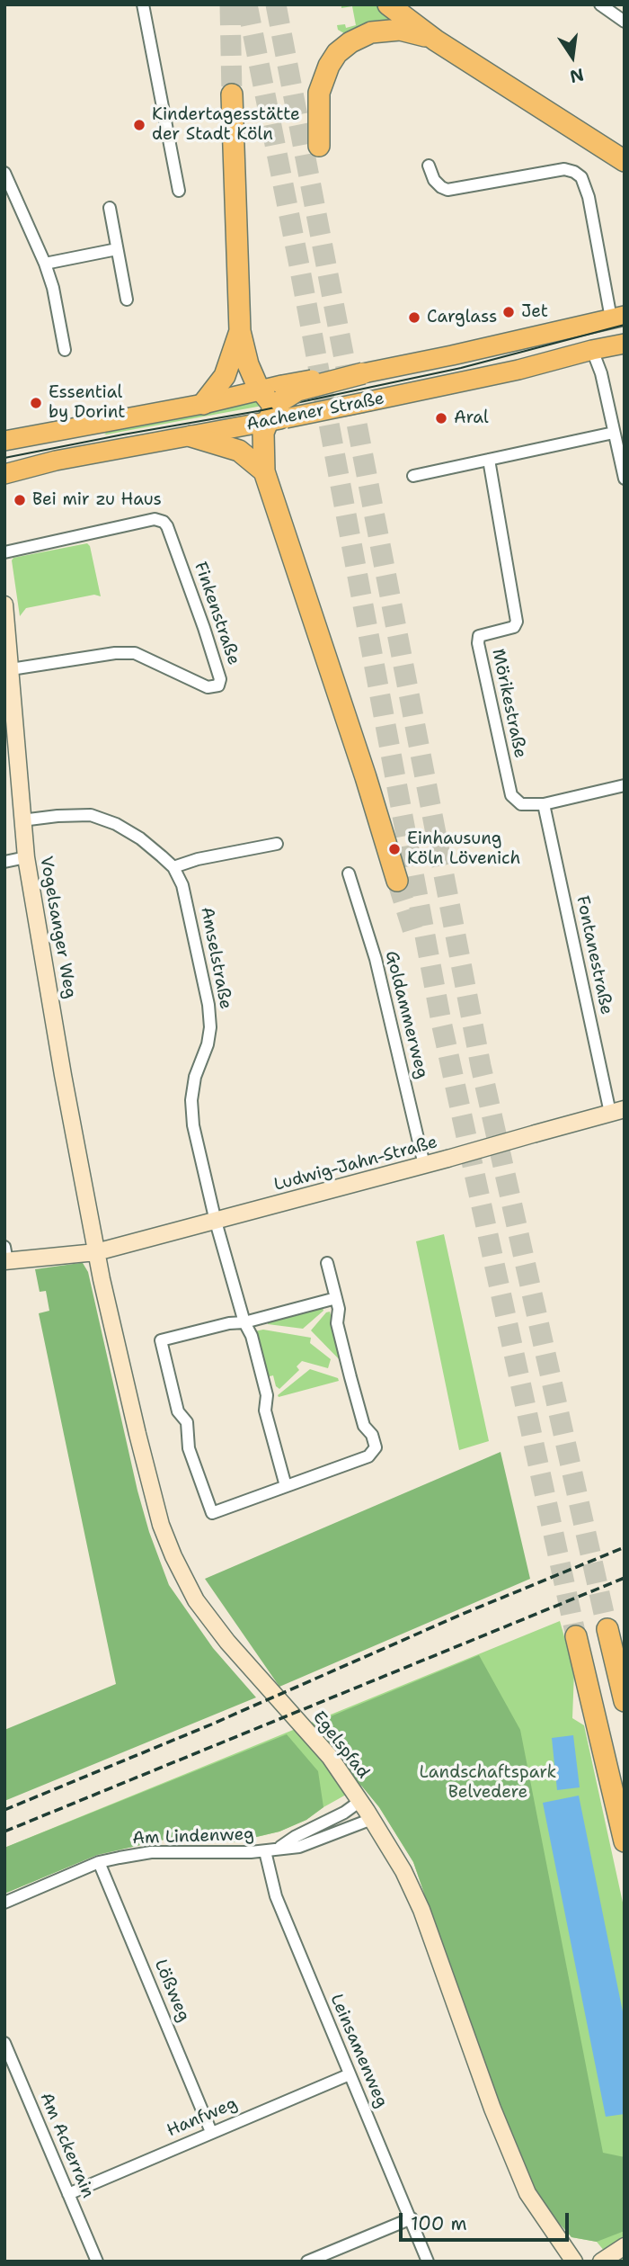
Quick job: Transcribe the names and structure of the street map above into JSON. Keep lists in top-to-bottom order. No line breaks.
{"streets":{"main road":["Aachener Straße"],"street":["Finkenstraße","Mörikestraße","Vogelsanger Weg","Fontanestraße","Amselstraße","Goldammerweg","Ludwig-Jahn-Straße","Egelspfad","Am Lindenweg","Lößweg","Leinsamenweg","Hanfweg","Am Ackerrain"]},"crossings":[["Finkenstraße","Vogelsanger Weg"],["Mörikestraße","Fontanestraße"],["Vogelsanger Weg","Amselstraße"],["Vogelsanger Weg","Ludwig-Jahn-Straße"],["Vogelsanger Weg","Egelspfad"],["Fontanestraße","Ludwig-Jahn-Straße"],["Amselstraße","Ludwig-Jahn-Straße"],["Goldammerweg","Ludwig-Jahn-Straße"],["Ludwig-Jahn-Straße","Egelspfad"],["Egelspfad","Am Lindenweg"],["Am Lindenweg","Lößweg"],["Am Lindenweg","Leinsamenweg"],["Lößweg","Hanfweg"],["Leinsamenweg","Hanfweg"],["Hanfweg","Am Ackerrain"]],"parks":["Landschaftspark Belvedere"],"places":["Kindertagesstätte der Stadt Köln","Jet","Carglass","Essential by Dorint","Aral","Bei mir zu Haus","Einhausung Köln Lövenich"],"scale_bar":"100 m","north":"bottom"}
